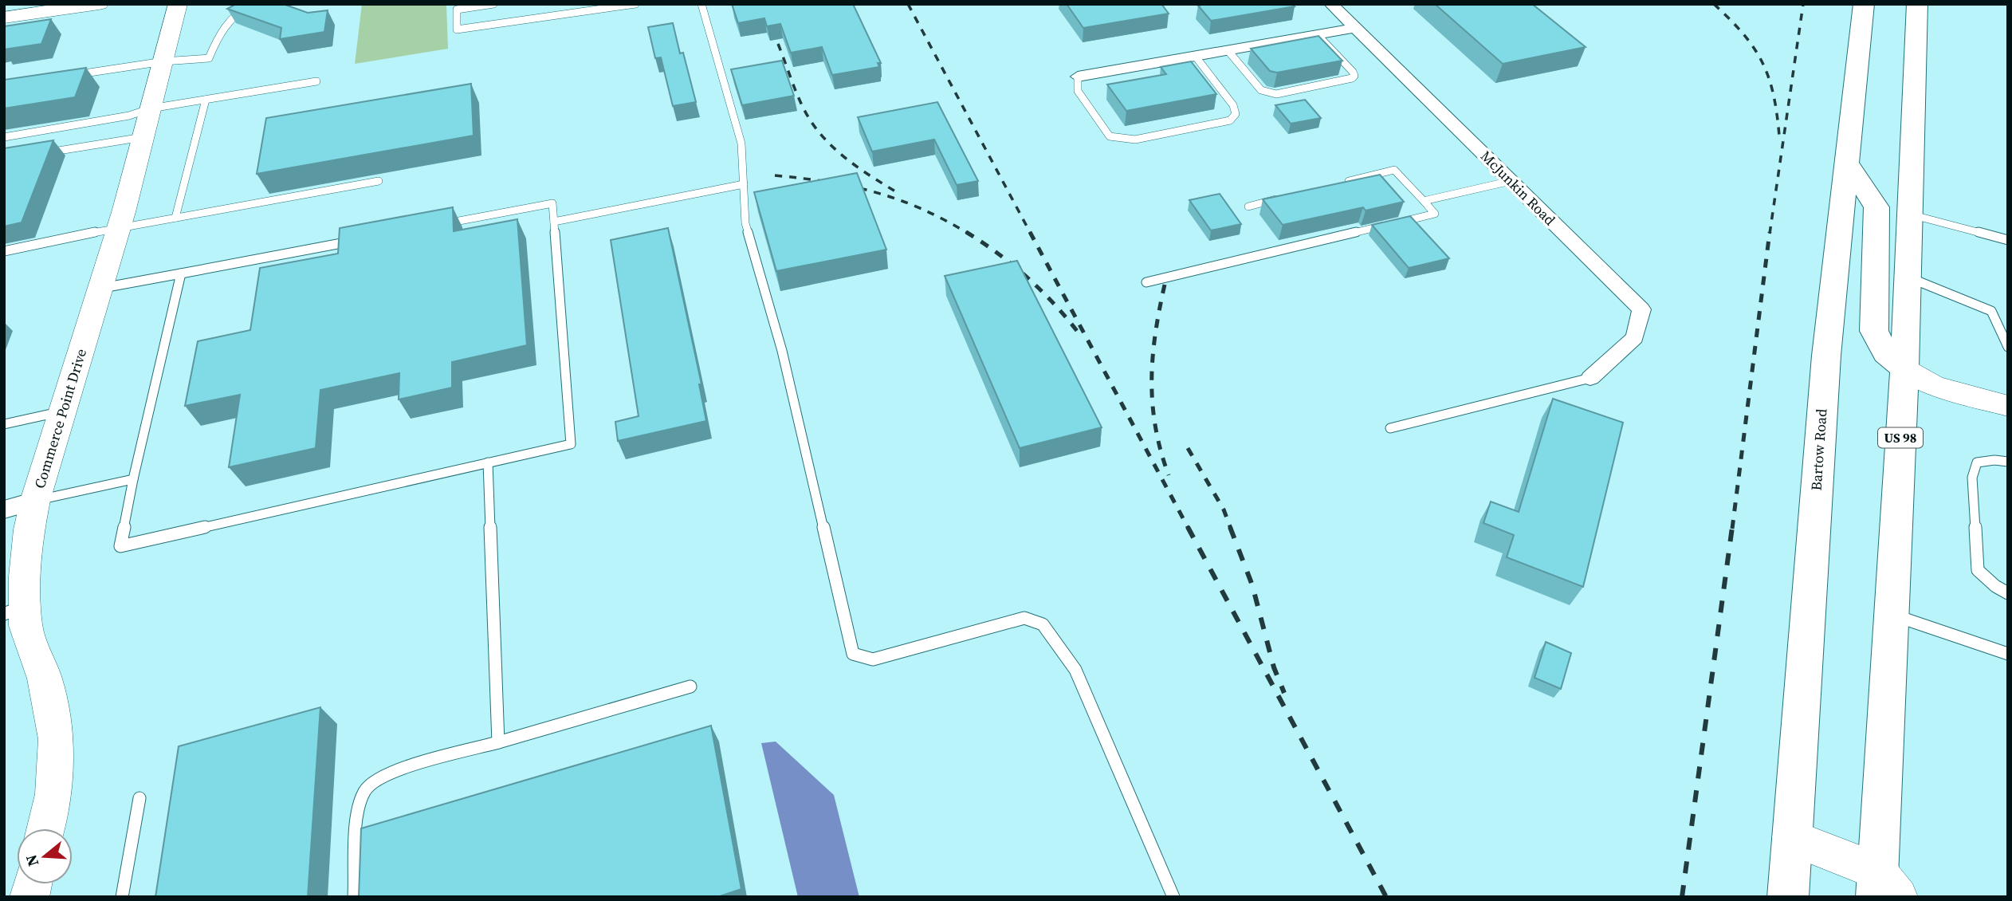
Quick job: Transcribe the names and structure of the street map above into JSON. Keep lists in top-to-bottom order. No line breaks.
{"streets":{"main road":["US 98","Bartow Road"],"street":["McJunkin Road","Commerce Point Drive"]},"north":"left"}
